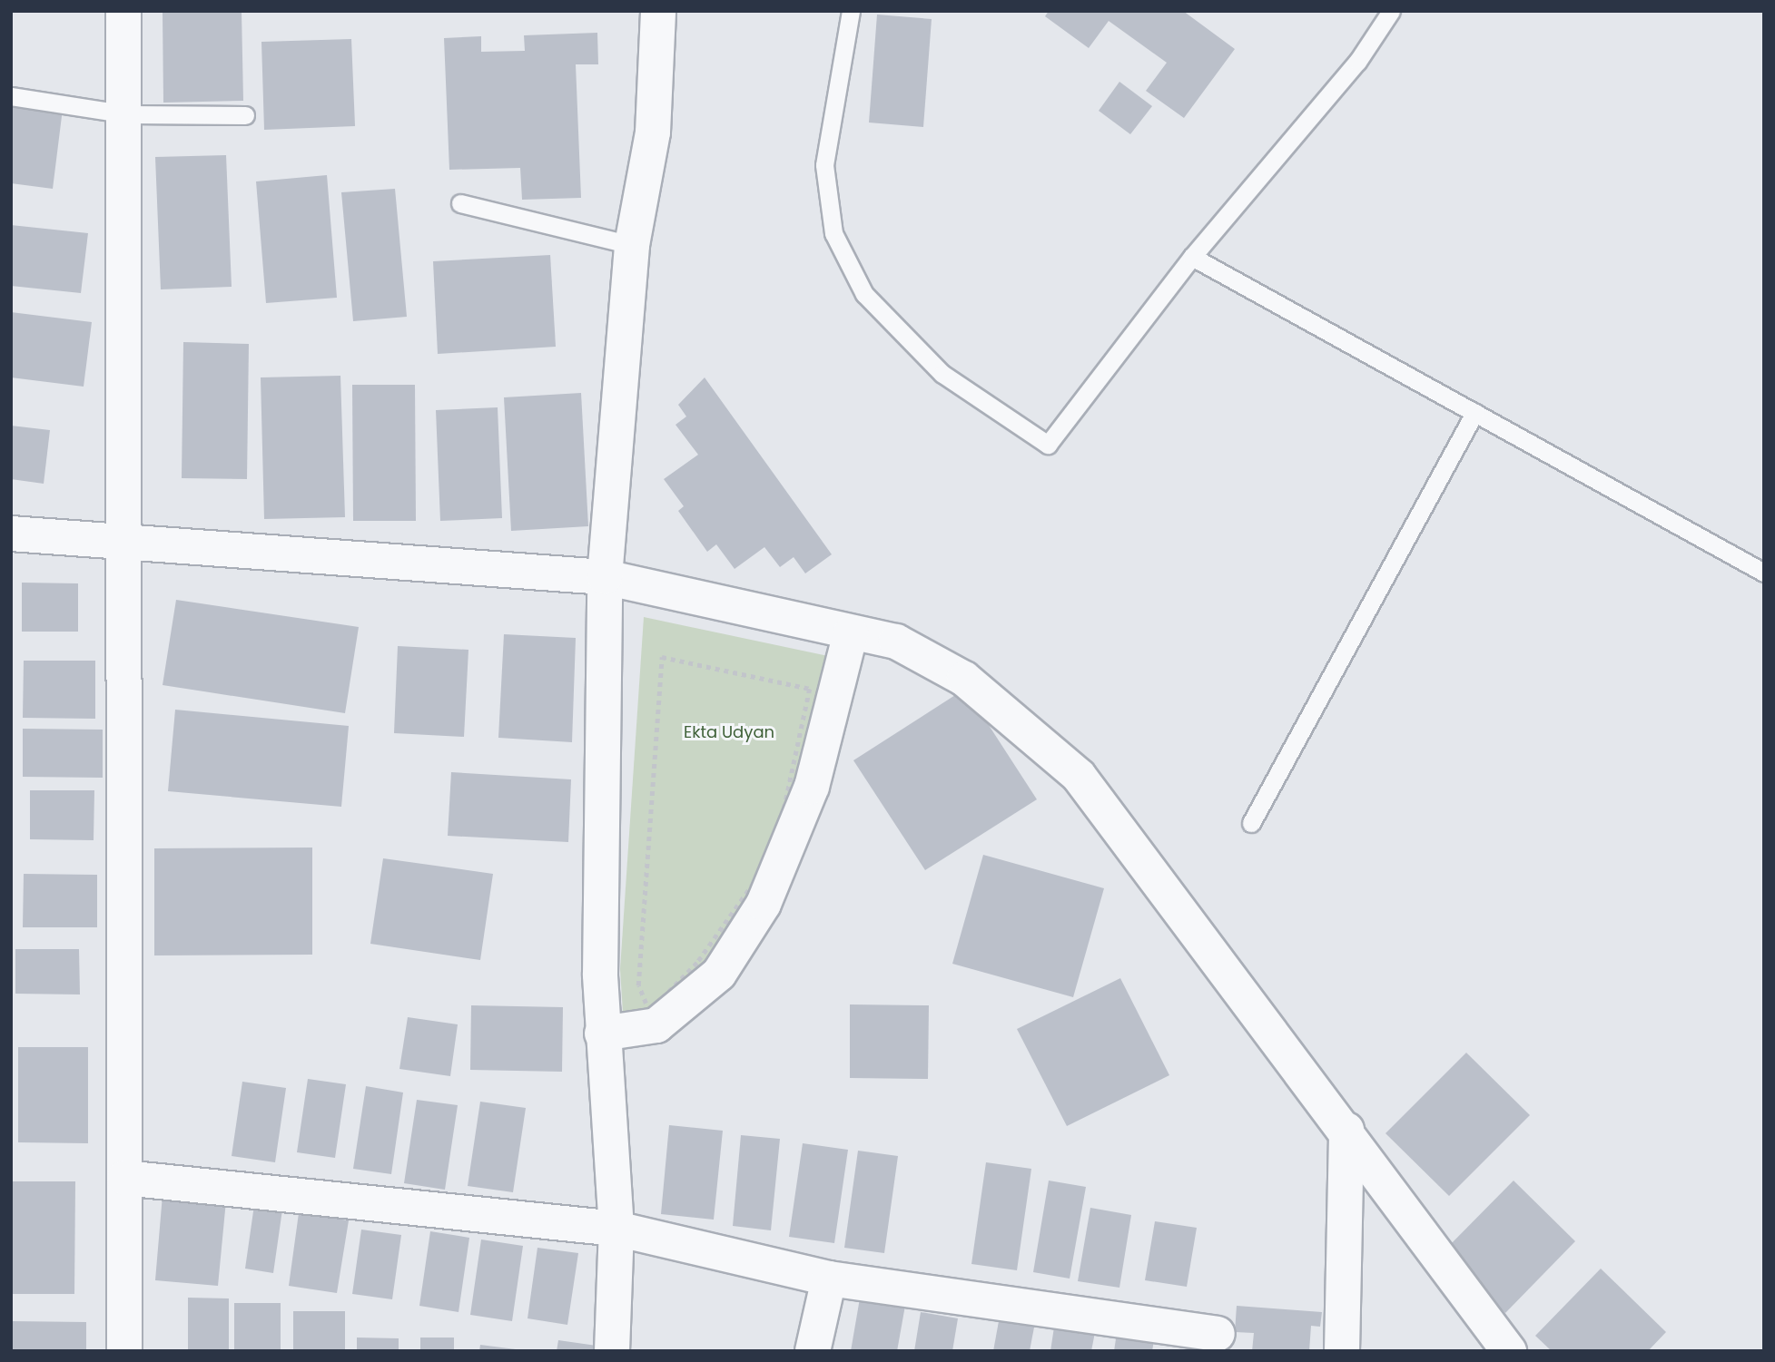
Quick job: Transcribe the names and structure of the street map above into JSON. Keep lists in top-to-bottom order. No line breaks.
{"parks":["Ekta Udyan"]}
